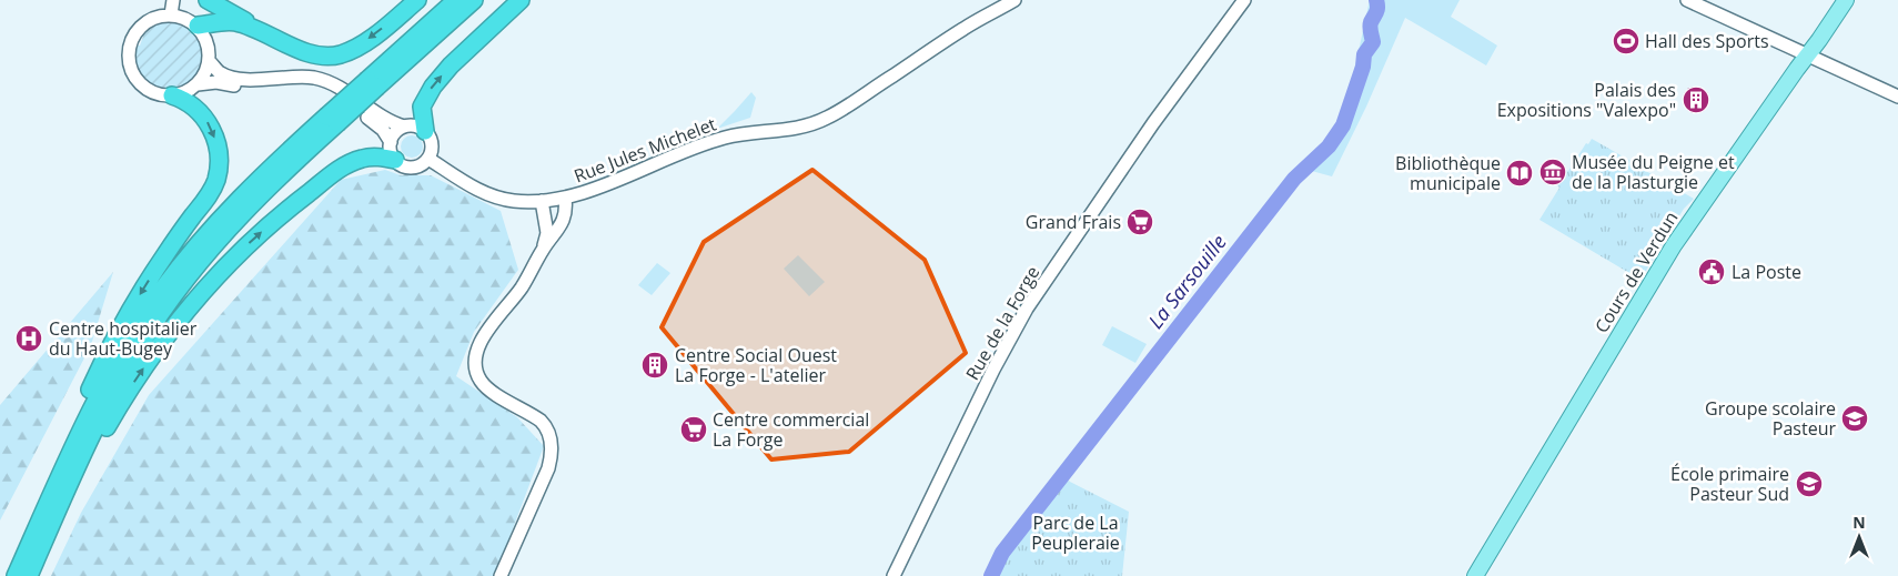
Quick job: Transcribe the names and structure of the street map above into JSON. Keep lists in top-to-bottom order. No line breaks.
{"streets":{"main road":["Rue Jules Michelet","Cours de Verdun","Rue de la Forge"]},"water":["La Sarsouille"],"parks":["Parc de La Peupleraie"],"places":{"sports":["Hall des Sports"],"building":["Palais des Expositions \"Valexpo\"","Centre Social Ouest La Forge - L'atelier"],"museum":["Musée du Peigne et de la Plasturgie"],"library":["Bibliothèque municipale"],"supermarket":["Grand Frais","Centre commercial La Forge"],"public building":["La Poste"],"hospital":["Centre hospitalier du Haut-Bugey"],"school or university":["Groupe scolaire Pasteur","École primaire Pasteur Sud"]},"north":"top"}
